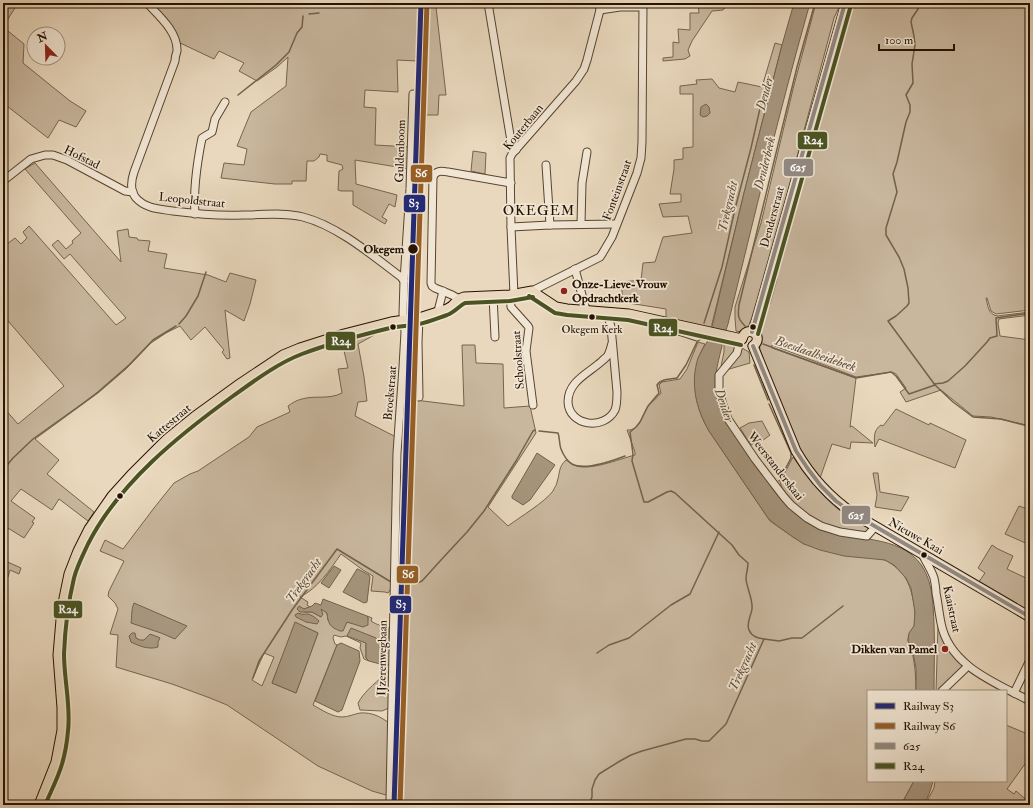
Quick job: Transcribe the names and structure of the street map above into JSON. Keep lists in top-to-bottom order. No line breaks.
{"streets":{"main road":["Kattestraat","Nieuwe Kaai"],"street":["Kouterbaan","Guldenboom","Hofstad","Fonteinstraat","Leopoldstraat","Denderstraat","Schoolstraat","Broekstraat","Weerstanderskaai","Kaaistraat","IJzerenwegbaan"]},"crossings":[["Kouterbaan","Fonteinstraat"],["Kouterbaan","Schoolstraat"],["Guldenboom","Leopoldstraat"],["Hofstad","Leopoldstraat"],["Denderstraat","Weerstanderskaai"],["Denderstraat","Nieuwe Kaai"],["Broekstraat","Kattestraat"],["Broekstraat","IJzerenwegbaan"],["Weerstanderskaai","Nieuwe Kaai"],["Nieuwe Kaai","Kaaistraat"]],"districts":["OKEGEM"],"water":["Dender","Denderbeek","Trekgracht","Boesdaalheidebeek"],"places":["Okegem","Onze-Lieve-Vrouw Opdrachtkerk","Okegem Kerk","Dikken van Pamel"],"lines":["rail line S3","rail line S6","transit line 625","transit line R24"],"legend":["Railway S3","Railway S6","625","R24"],"scale_bar":"100 m","north":"top left"}
